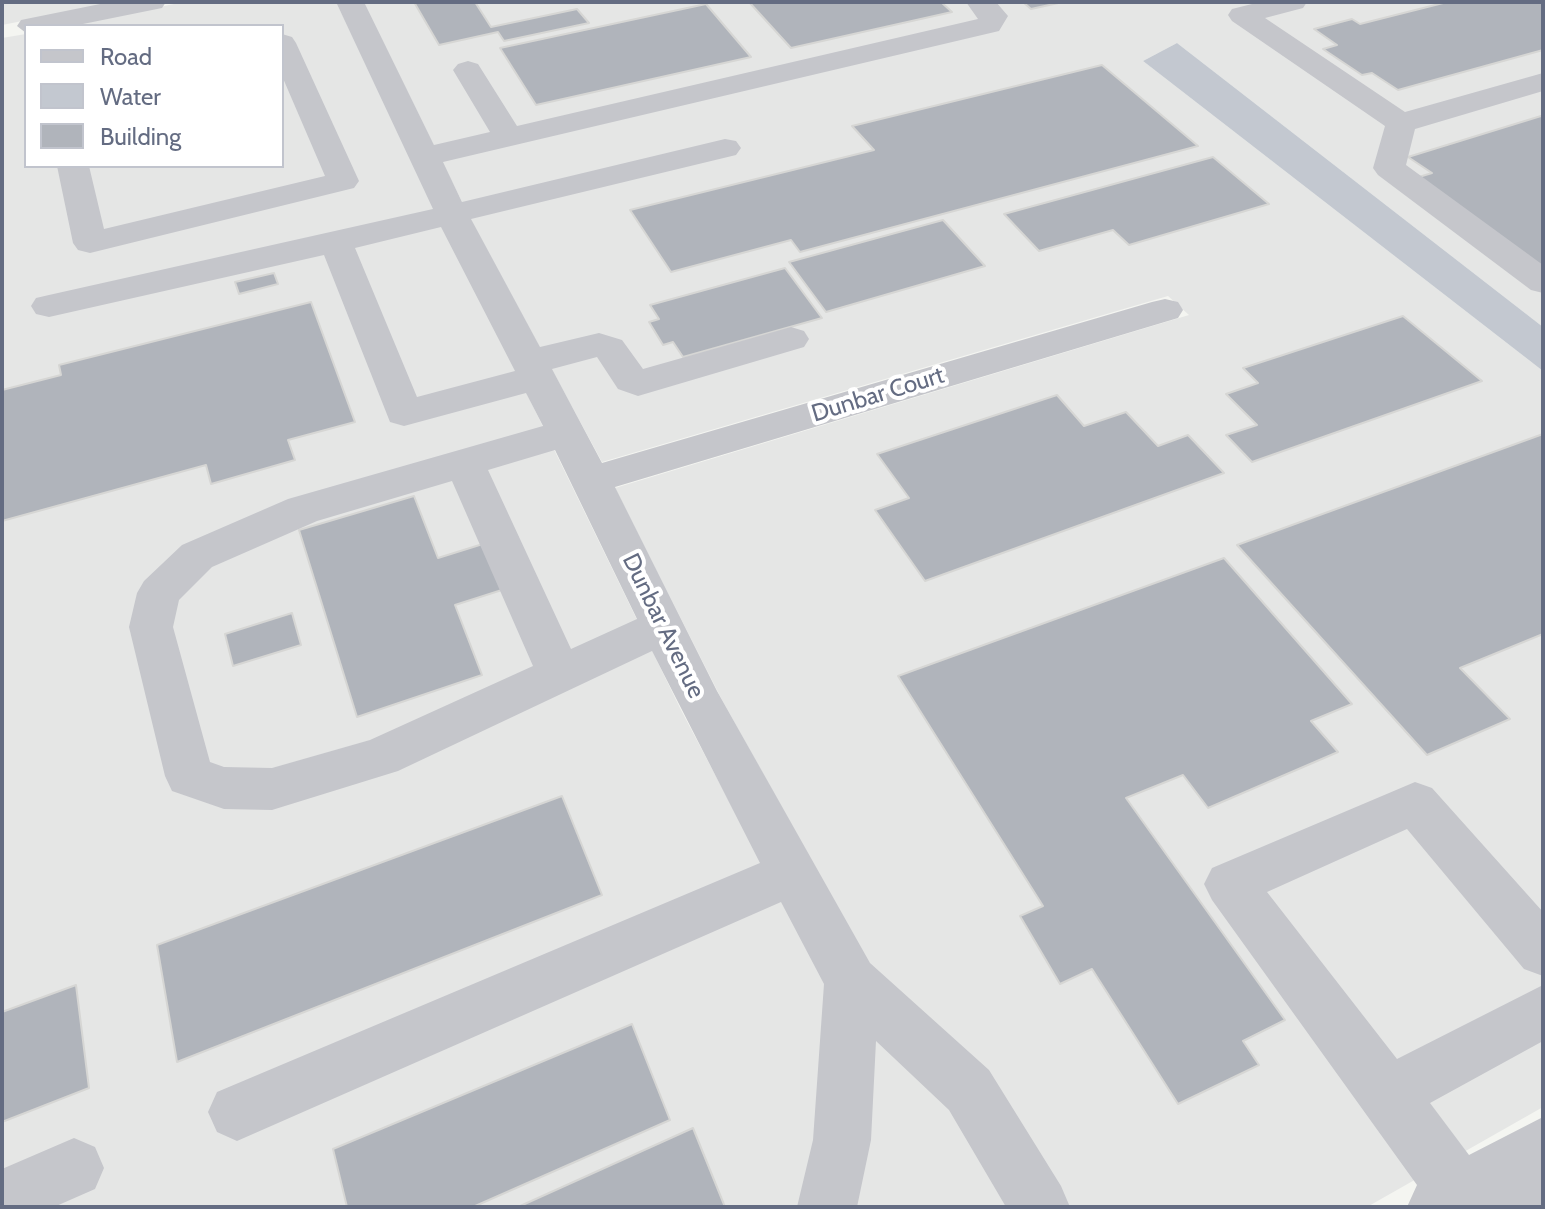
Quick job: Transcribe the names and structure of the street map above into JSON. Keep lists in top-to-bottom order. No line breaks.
{"streets":{"street":["Dunbar Court","Dunbar Avenue"]},"crossings":[["Dunbar Court","Dunbar Avenue"]],"legend":["Road","Water","Building"]}
